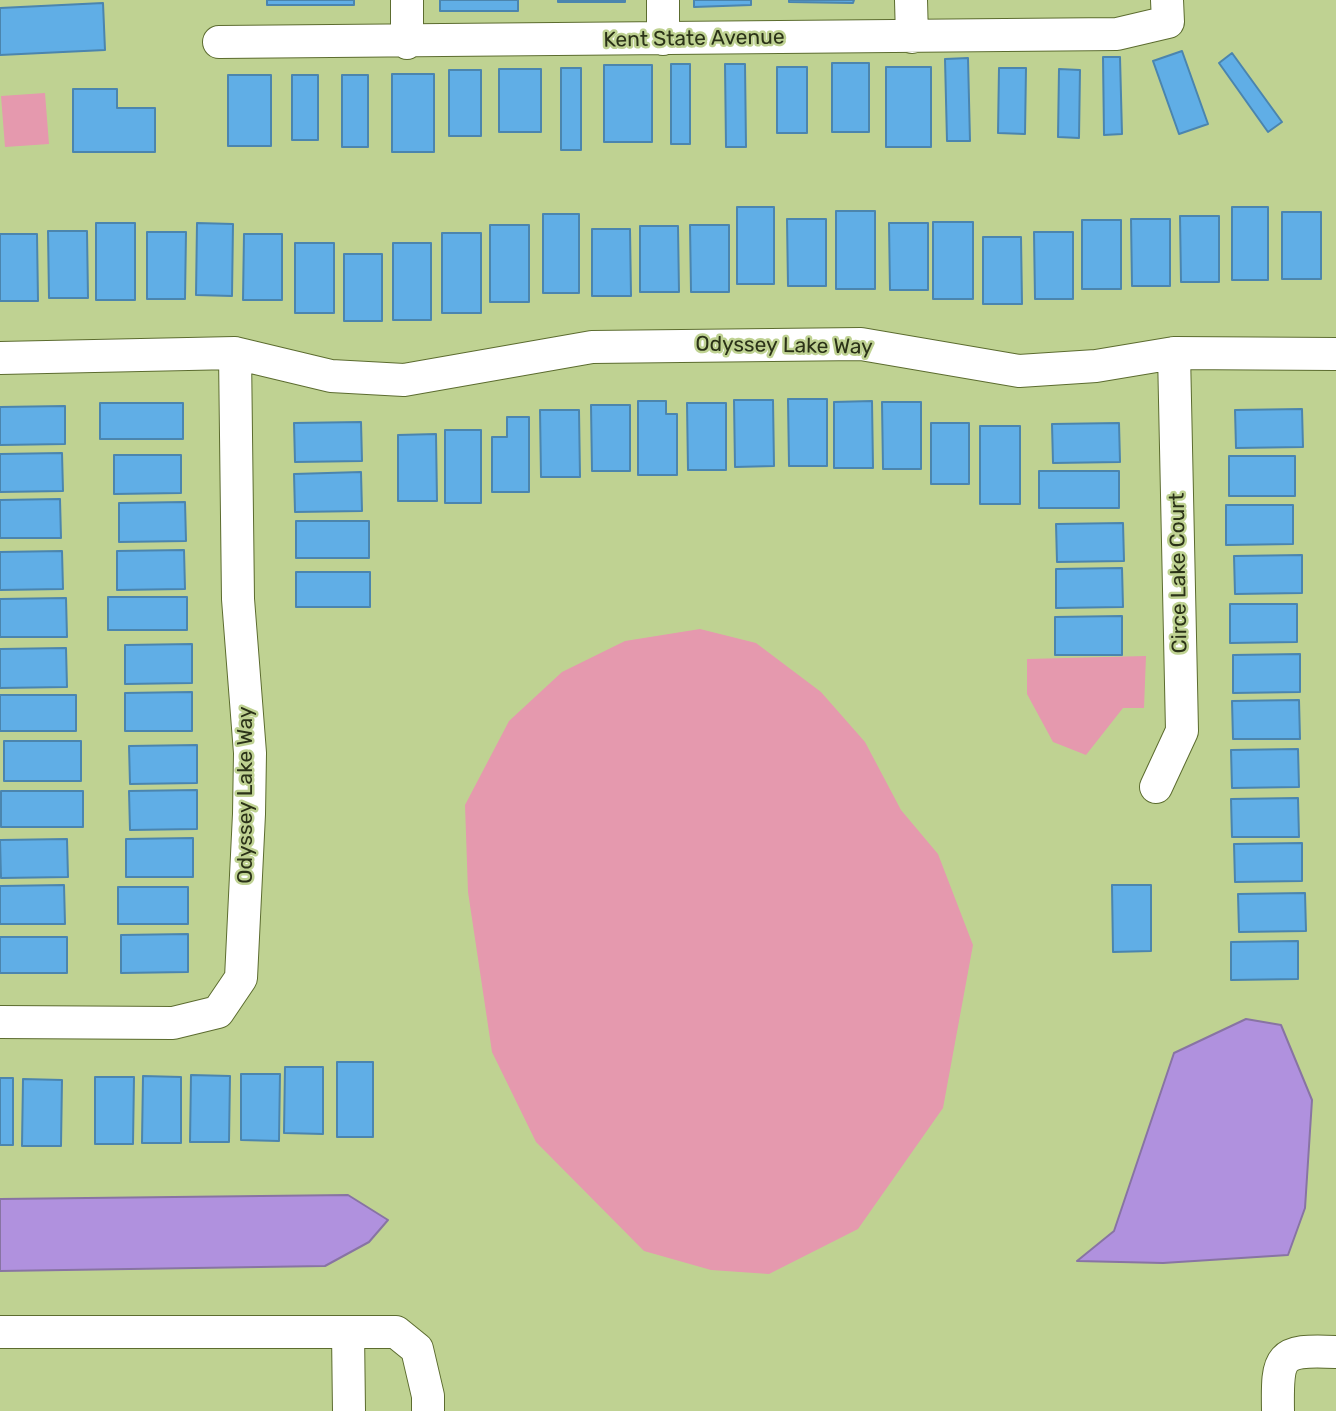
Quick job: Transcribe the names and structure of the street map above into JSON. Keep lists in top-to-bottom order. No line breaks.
{"streets":{"street":["Kent State Avenue","Odyssey Lake Way","Circe Lake Court"]},"crossings":[["Odyssey Lake Way","Circe Lake Court"]]}
